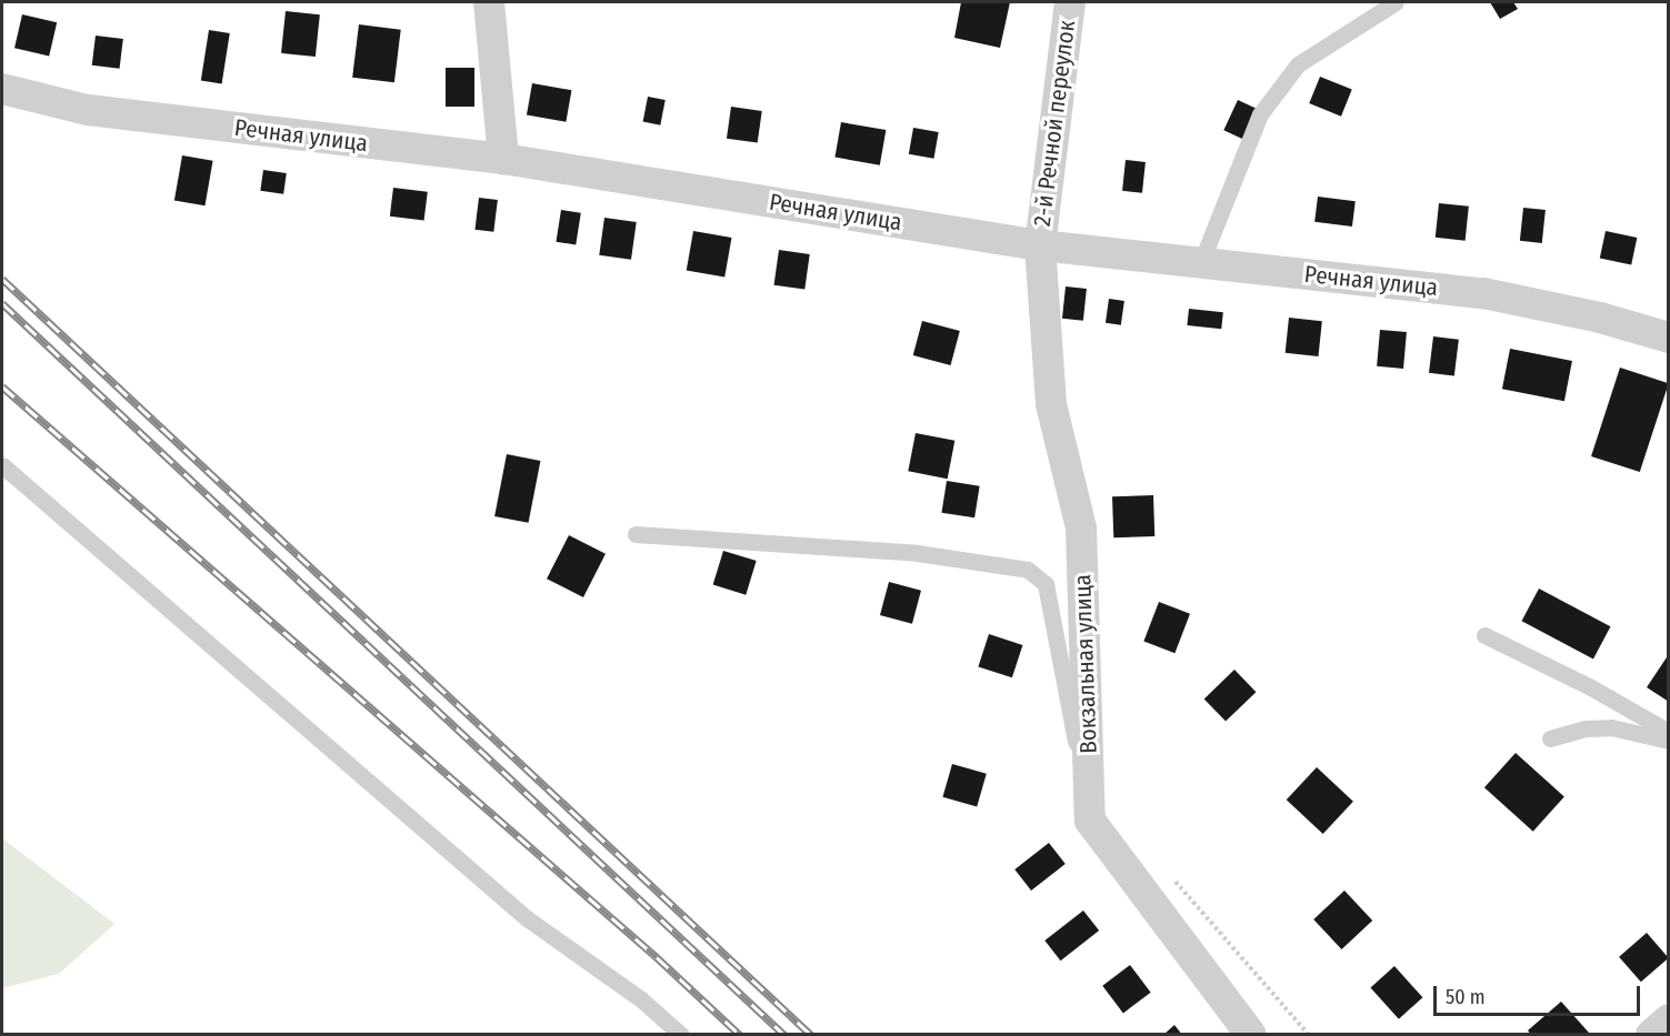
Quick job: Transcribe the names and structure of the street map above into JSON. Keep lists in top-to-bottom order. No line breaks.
{"streets":{"street":["2-й Речной переулок","Речная улица","Вокзальная улица"]},"crossings":[["2-й Речной переулок","Речная улица"],["2-й Речной переулок","Вокзальная улица"],["Речная улица","Вокзальная улица"]],"scale_bar":"50 m"}
